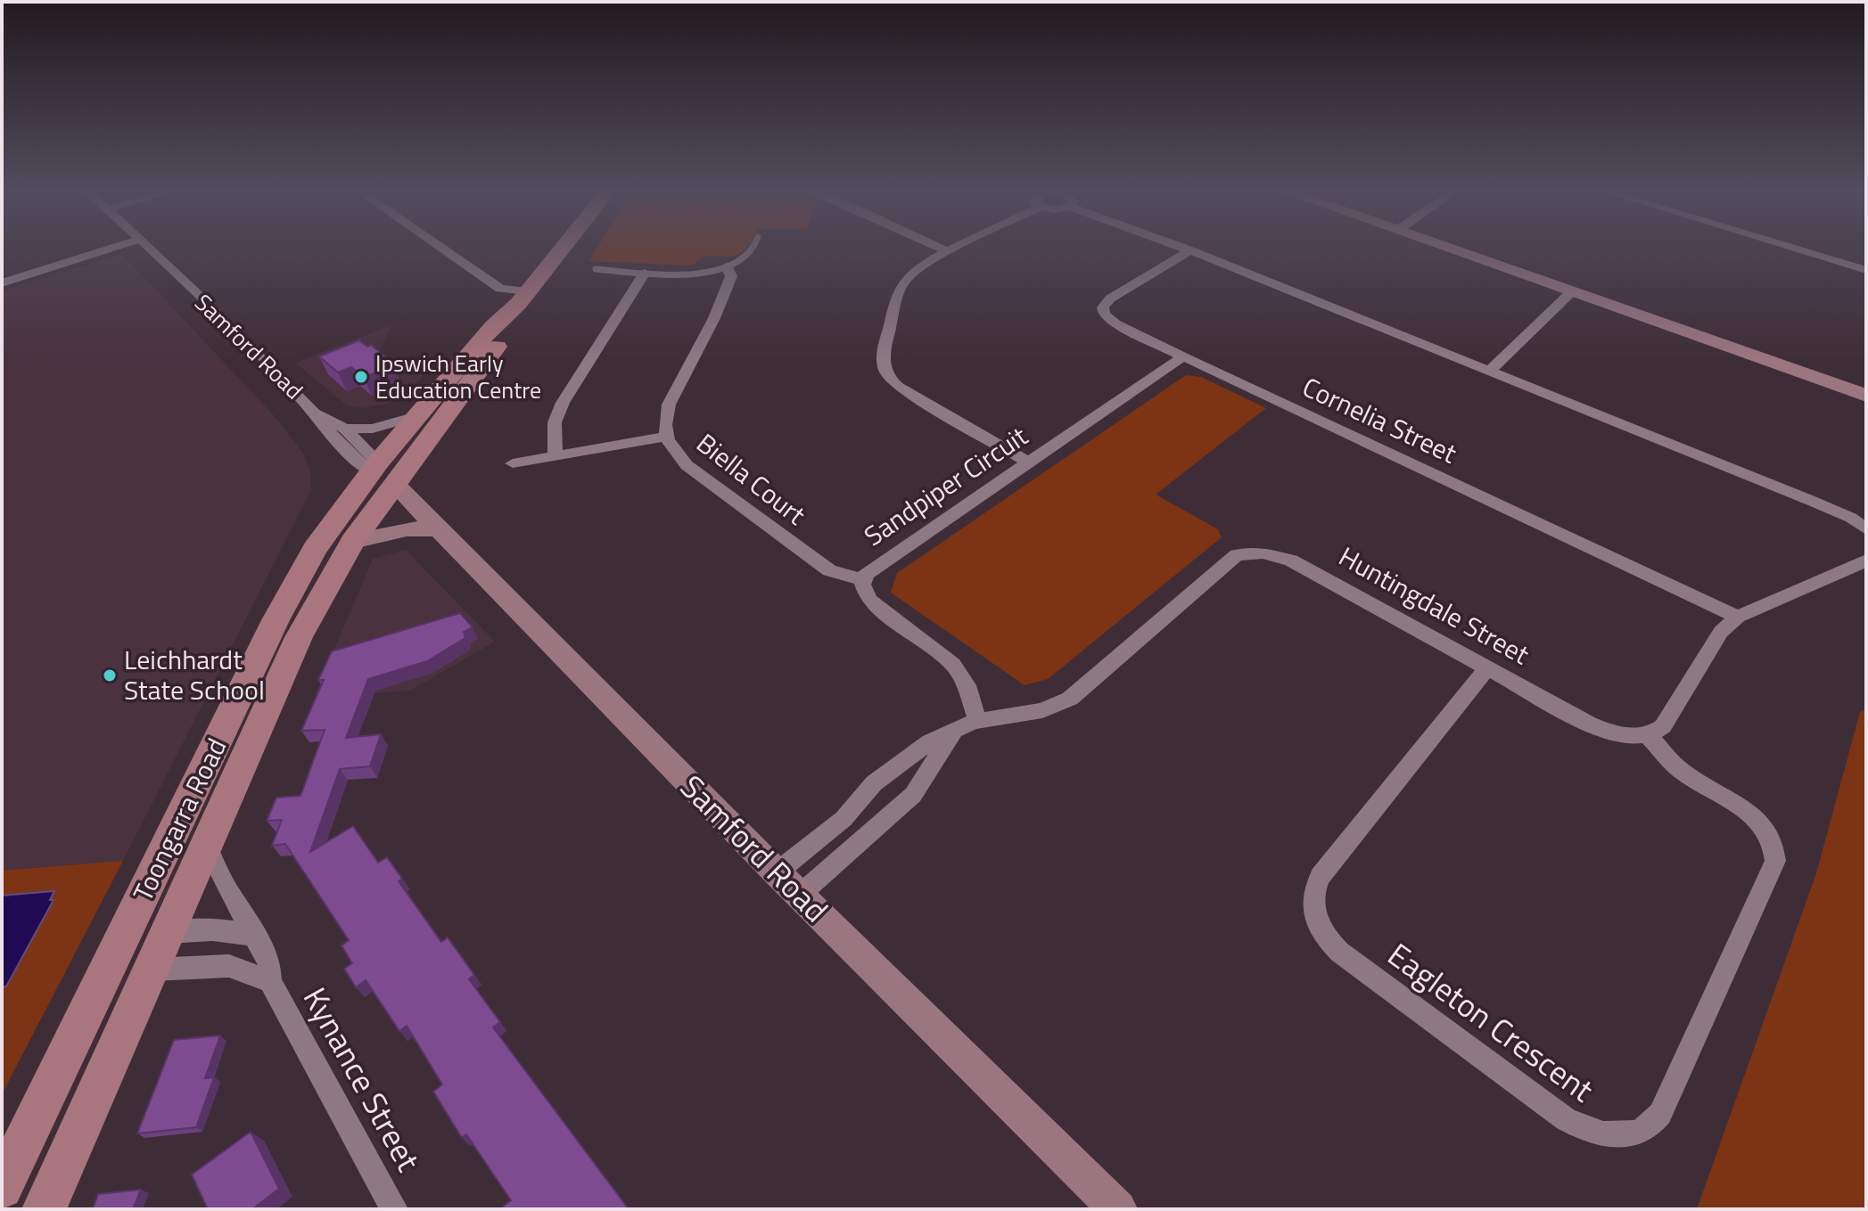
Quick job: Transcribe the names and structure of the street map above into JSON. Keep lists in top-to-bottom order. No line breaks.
{"streets":{"main road":["Toongarra Road"],"street":["Samford Road","Cornelia Street","Biella Court","Sandpiper Circuit","Huntingdale Street","Eagleton Crescent","Kynance Street"]},"crossings":[["Samford Road","Huntingdale Street"],["Samford Road","Toongarra Road"],["Cornelia Street","Sandpiper Circuit"],["Biella Court","Sandpiper Circuit"],["Sandpiper Circuit","Huntingdale Street"],["Huntingdale Street","Eagleton Crescent"],["Toongarra Road","Kynance Street"]],"places":["Ipswich Early Education Centre","Leichhardt State School"]}
